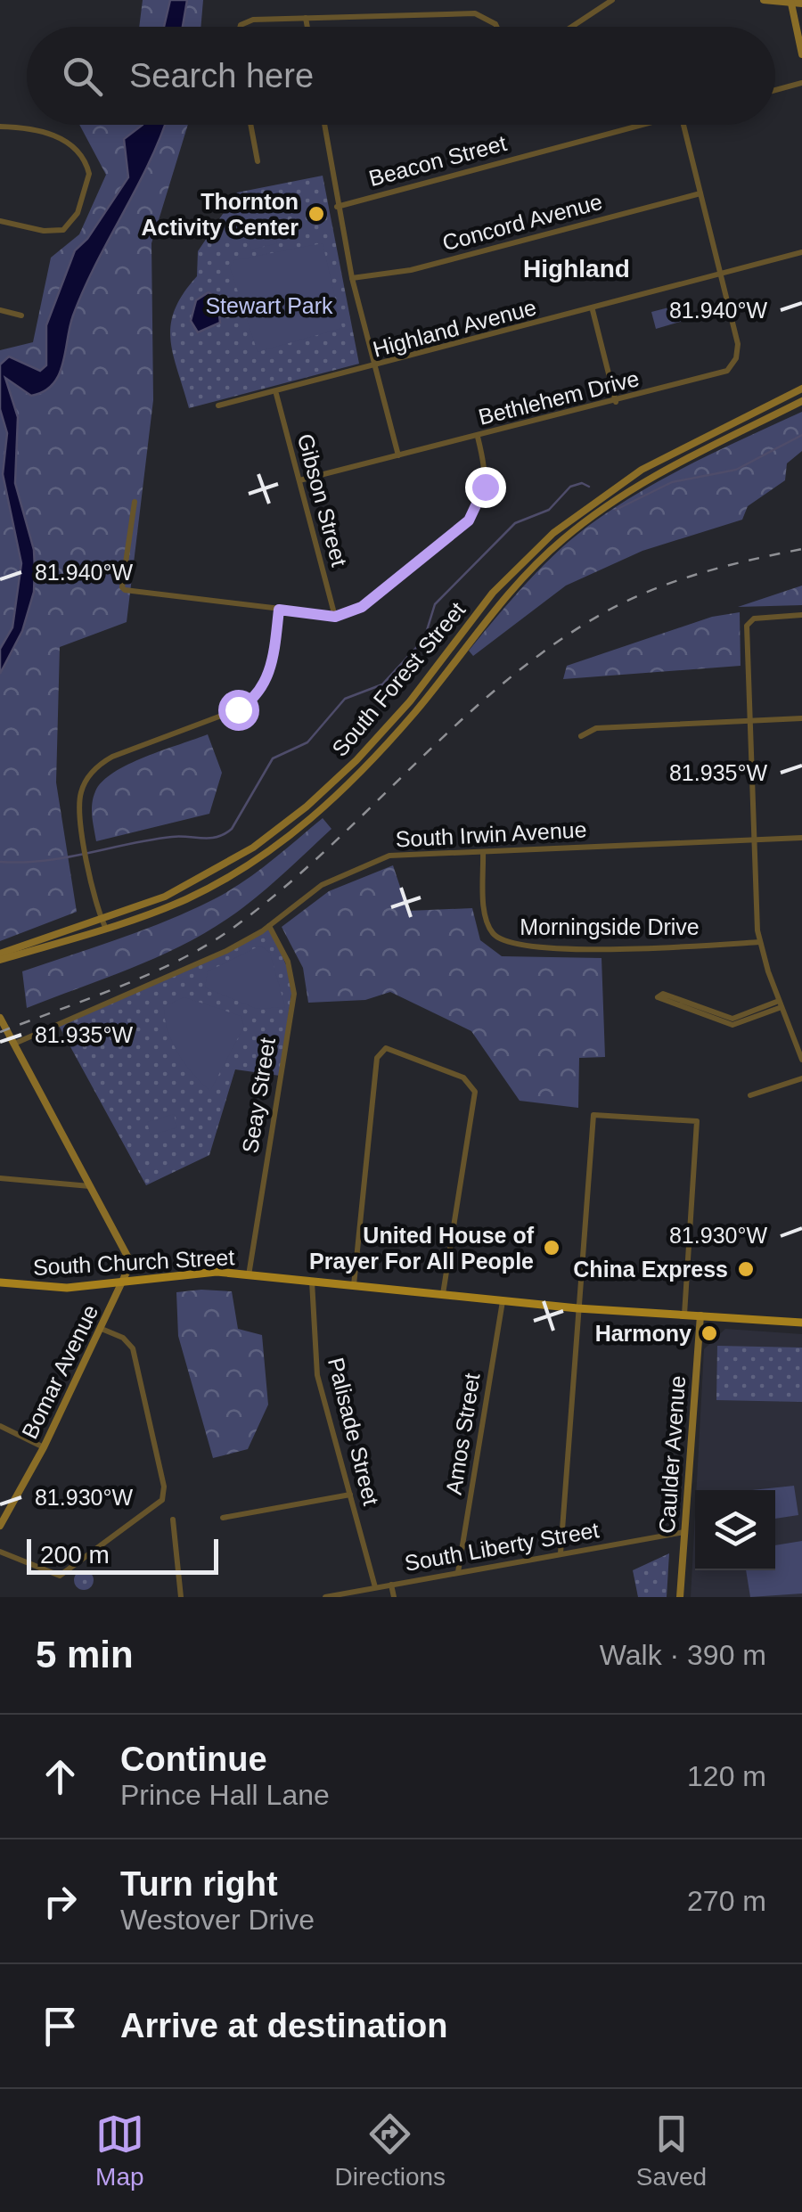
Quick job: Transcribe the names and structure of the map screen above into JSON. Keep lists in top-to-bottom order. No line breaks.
{"streets":{"main road":["South Church Street"],"street":["Beacon Street","Concord Avenue","Highland Avenue","Bethlehem Drive","Gibson Street","South Forest Street","South Irwin Avenue","Morningside Drive","Seay Street","Bomar Avenue","Palisade Street","Amos Street","Caulder Avenue","South Liberty Street"]},"crossings":[["Highland Avenue","Bethlehem Drive"],["Highland Avenue","Gibson Street"],["Bethlehem Drive","Gibson Street"],["South Irwin Avenue","Morningside Drive"],["South Irwin Avenue","Seay Street"],["Seay Street","South Church Street"],["South Church Street","Bomar Avenue"],["South Church Street","Palisade Street"],["South Church Street","Amos Street"],["South Church Street","Caulder Avenue"],["Palisade Street","South Liberty Street"],["Amos Street","South Liberty Street"],["Caulder Avenue","South Liberty Street"]],"districts":["Highland"],"parks":["Stewart Park"],"places":["Thornton Activity Center","United House of Prayer For All People","China Express","Harmony"],"scale_bar":"200 m","page":{"search":"Search here","scale":"200 m","heading":["5 min","Walk · 390 m"],"list":[["Continue","Prince Hall Lane","120 m"],["Turn right","Westover Drive","270 m"],"Arrive at destination"],"nav":["Map","Directions","Saved"]},"coordinates":["81.940°W","81.935°W","81.930°W"]}
